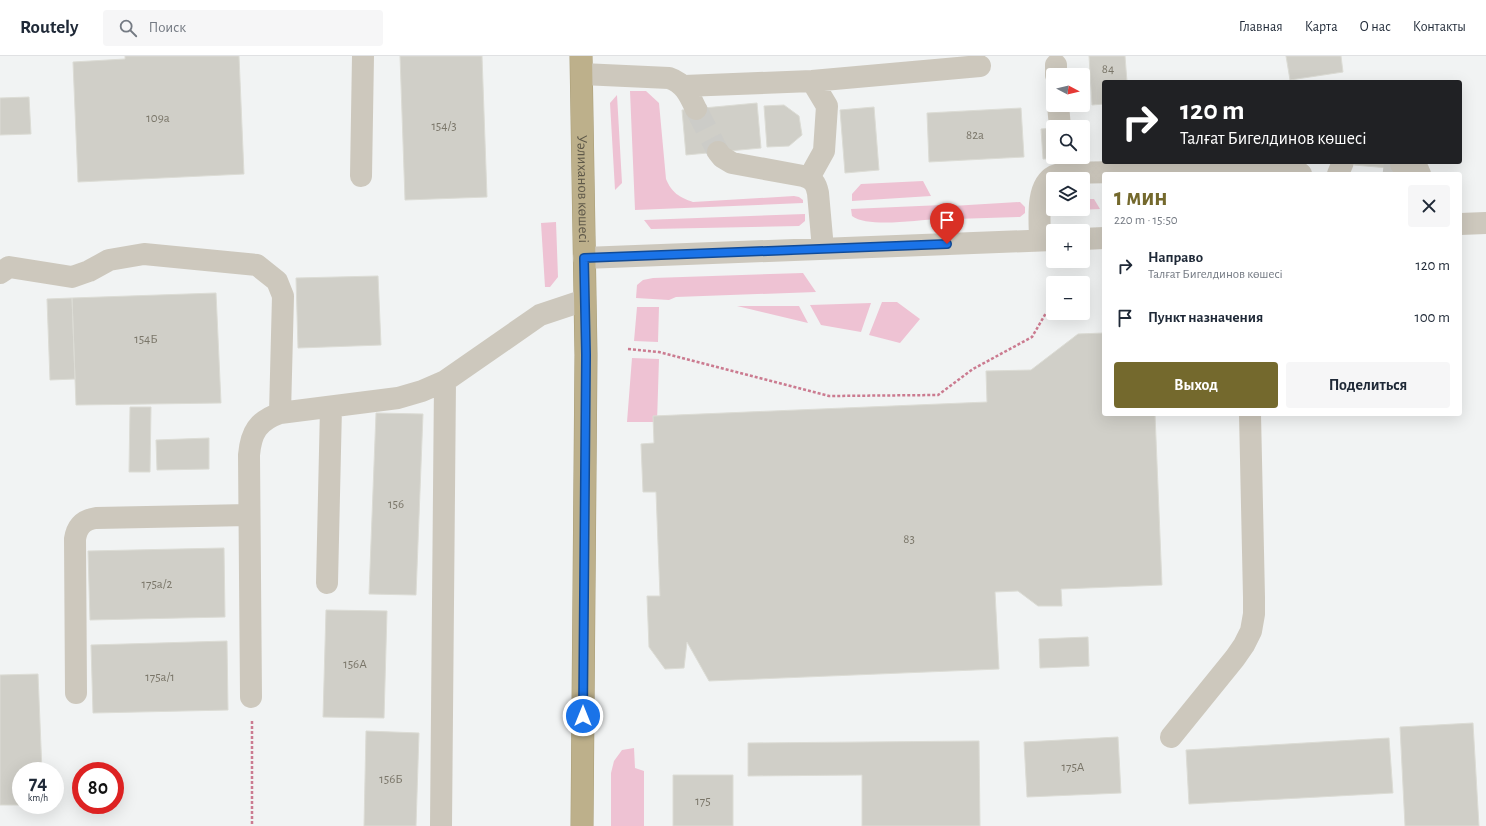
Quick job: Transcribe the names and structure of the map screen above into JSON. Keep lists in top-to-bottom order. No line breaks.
{"streets":{"highway":["Уәлиханов көшесі"]},"house_numbers":["84","109а","154/3","82а","154Б","156","83","175а/2","156А","175а/1","175А","156Б","175"],"north":"right","page":{"header":"Routely","search":"Поиск","nav":["Главная","Карта","О нас","Контакты"],"map_buttons":["+","−"],"turn":["120 m","Талғат Бигелдинов көшесі"],"heading":["1 мин","220 m · 15:50"],"list":[{"name":"Направо","note":"Талғат Бигелдинов көшесі","value":"120 m"},{"name":"Пункт назначения","value":"100 m"}],"buttons":["Выход","Поделиться"],"speed":"74 km/h","limit":"80"}}
